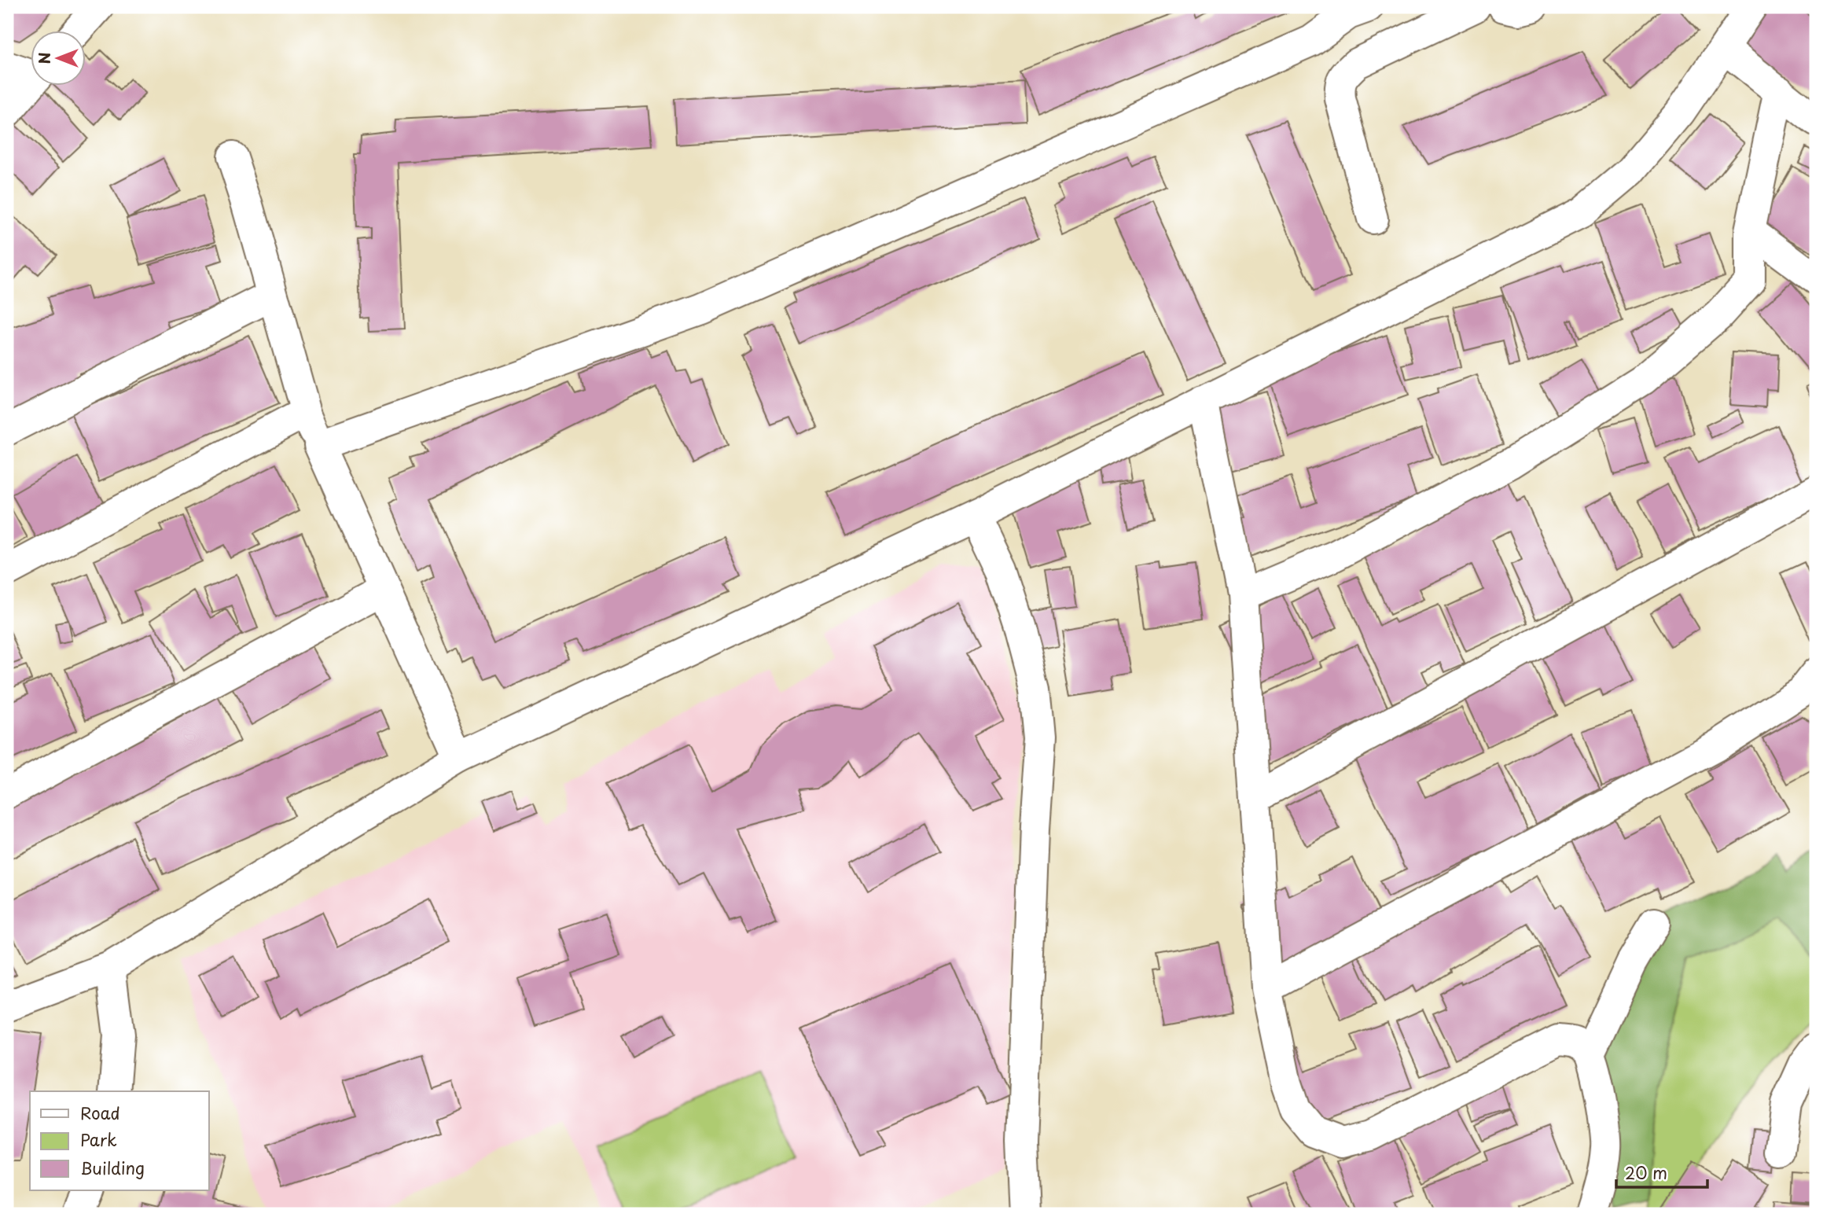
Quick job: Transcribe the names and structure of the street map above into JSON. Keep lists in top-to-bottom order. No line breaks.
{"legend":["Road","Park","Building"],"scale_bar":"20 m","north":"left"}
